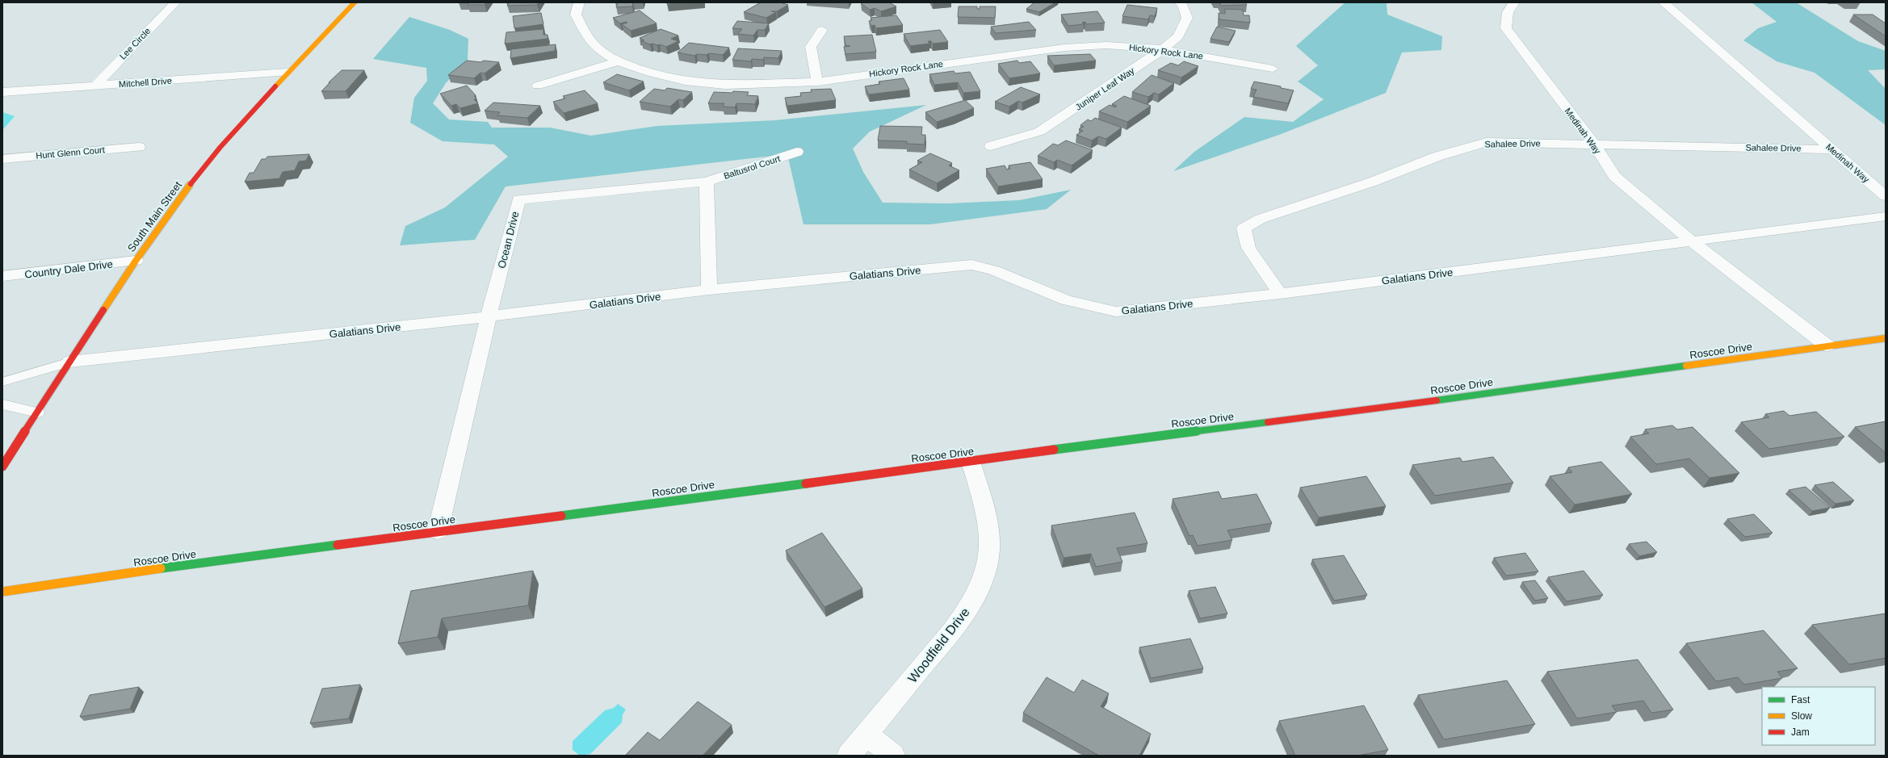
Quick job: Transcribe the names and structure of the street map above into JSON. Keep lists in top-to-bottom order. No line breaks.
{"streets":{"street":["Lee Circle","Hickory Rock Lane","Mitchell Drive","Juniper Leaf Way","Medinah Way","Sahalee Drive","Hunt Glenn Court","Baltusrol Court","South Main Street","Ocean Drive","Country Dale Drive","Galatians Drive","Roscoe Drive","Woodfield Drive"]},"crossings":[["Lee Circle","Mitchell Drive"],["Hickory Rock Lane","Juniper Leaf Way"],["Mitchell Drive","South Main Street"],["Medinah Way","Sahalee Drive"],["Medinah Way","Galatians Drive"],["Medinah Way","Roscoe Drive"],["Sahalee Drive","Galatians Drive"],["Baltusrol Court","Ocean Drive"],["South Main Street","Country Dale Drive"],["South Main Street","Galatians Drive"],["Ocean Drive","Galatians Drive"],["Ocean Drive","Roscoe Drive"],["Roscoe Drive","Woodfield Drive"]],"legend":["Fast","Slow","Jam"]}
